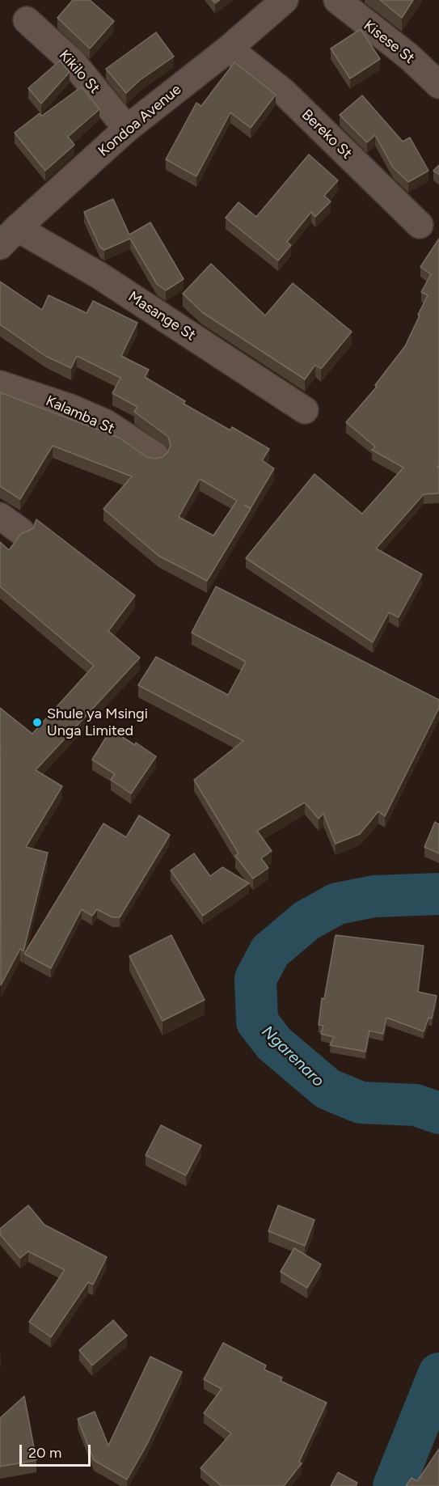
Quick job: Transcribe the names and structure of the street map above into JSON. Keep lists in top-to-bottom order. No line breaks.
{"streets":{"street":["Kisese St","Kikilo St","Kondoa Avenue","Bereko St","Masange St","Kalamba St"]},"crossings":[["Kikilo St","Kondoa Avenue"],["Kondoa Avenue","Bereko St"],["Kondoa Avenue","Masange St"]],"water":["Ngarenaro"],"places":["Shule ya Msingi Unga Limited"],"scale_bar":"20 m"}
